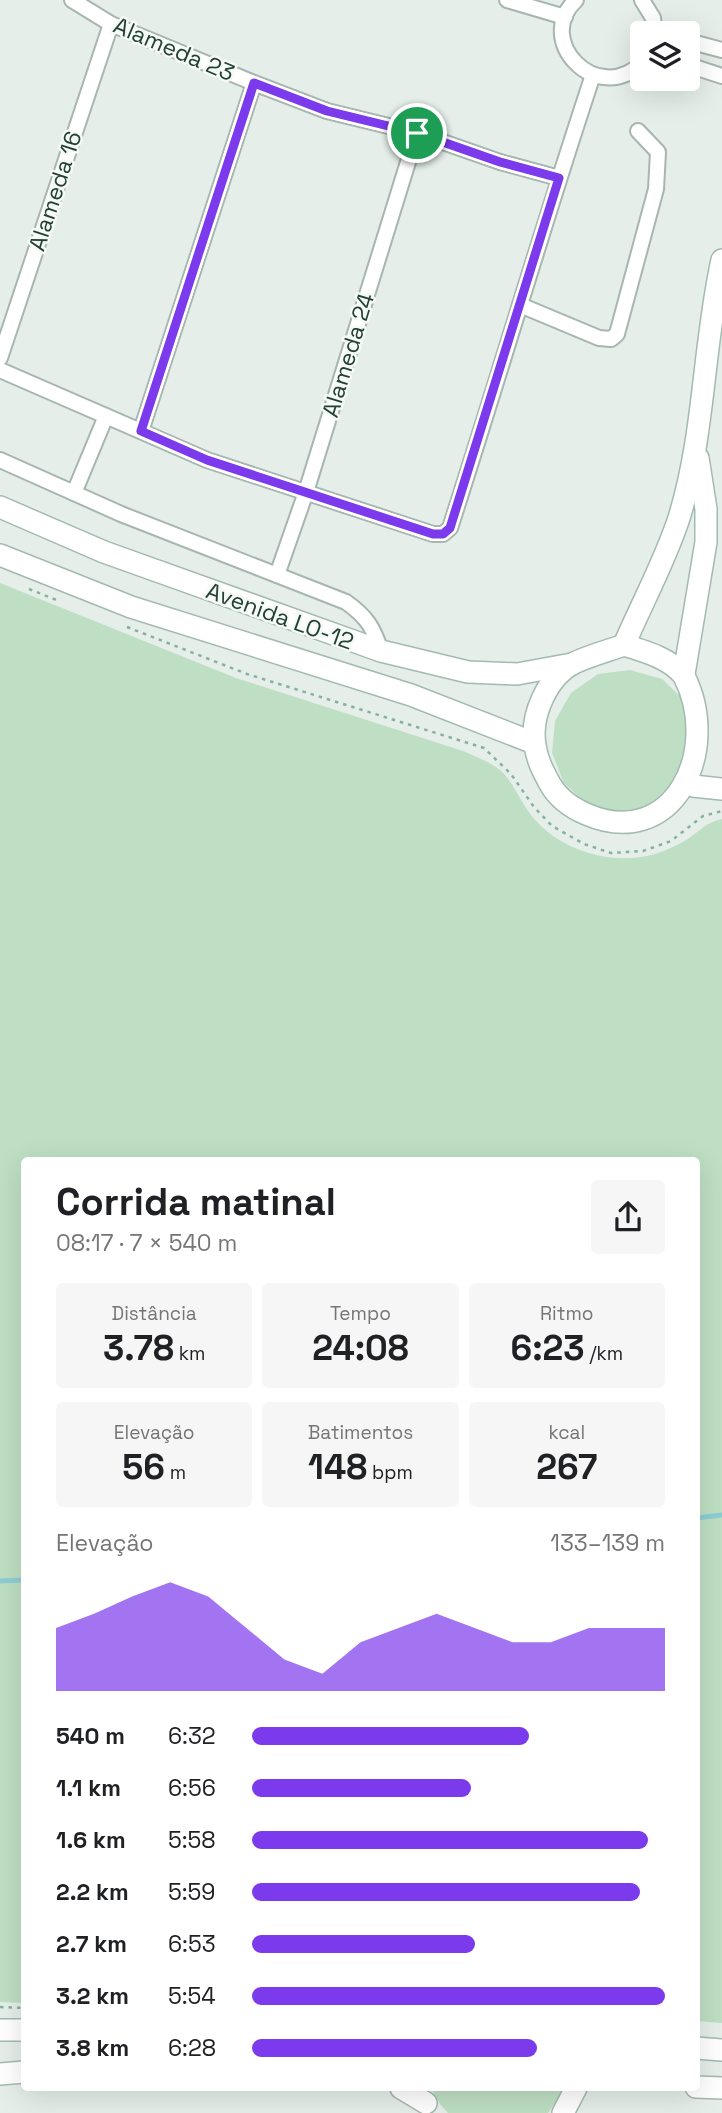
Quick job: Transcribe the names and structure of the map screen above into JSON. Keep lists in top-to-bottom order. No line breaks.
{"streets":{"street":["Alameda 23","Alameda 16","Alameda 24","Avenida LO-12"]},"crossings":[["Alameda 23","Alameda 16"],["Alameda 23","Alameda 24"]],"page":{"heading":["Corrida matinal","08:17 · 7 × 540 m"],"stats":[["Distância","3.78 km"],["Tempo","24:08"],["Ritmo","6:23 /km"],["Elevação","56 m"],["Batimentos","148 bpm"],["kcal","267"]],"chart":["Elevação","133–139 m"],"list":[{"name":"540 m","note":"6:32"},{"name":"1.1 km","note":"6:56"},{"name":"1.6 km","note":"5:58"},{"name":"2.2 km","note":"5:59"},{"name":"2.7 km","note":"6:53"},{"name":"3.2 km","note":"5:54"},{"name":"3.8 km","note":"6:28"}]}}
